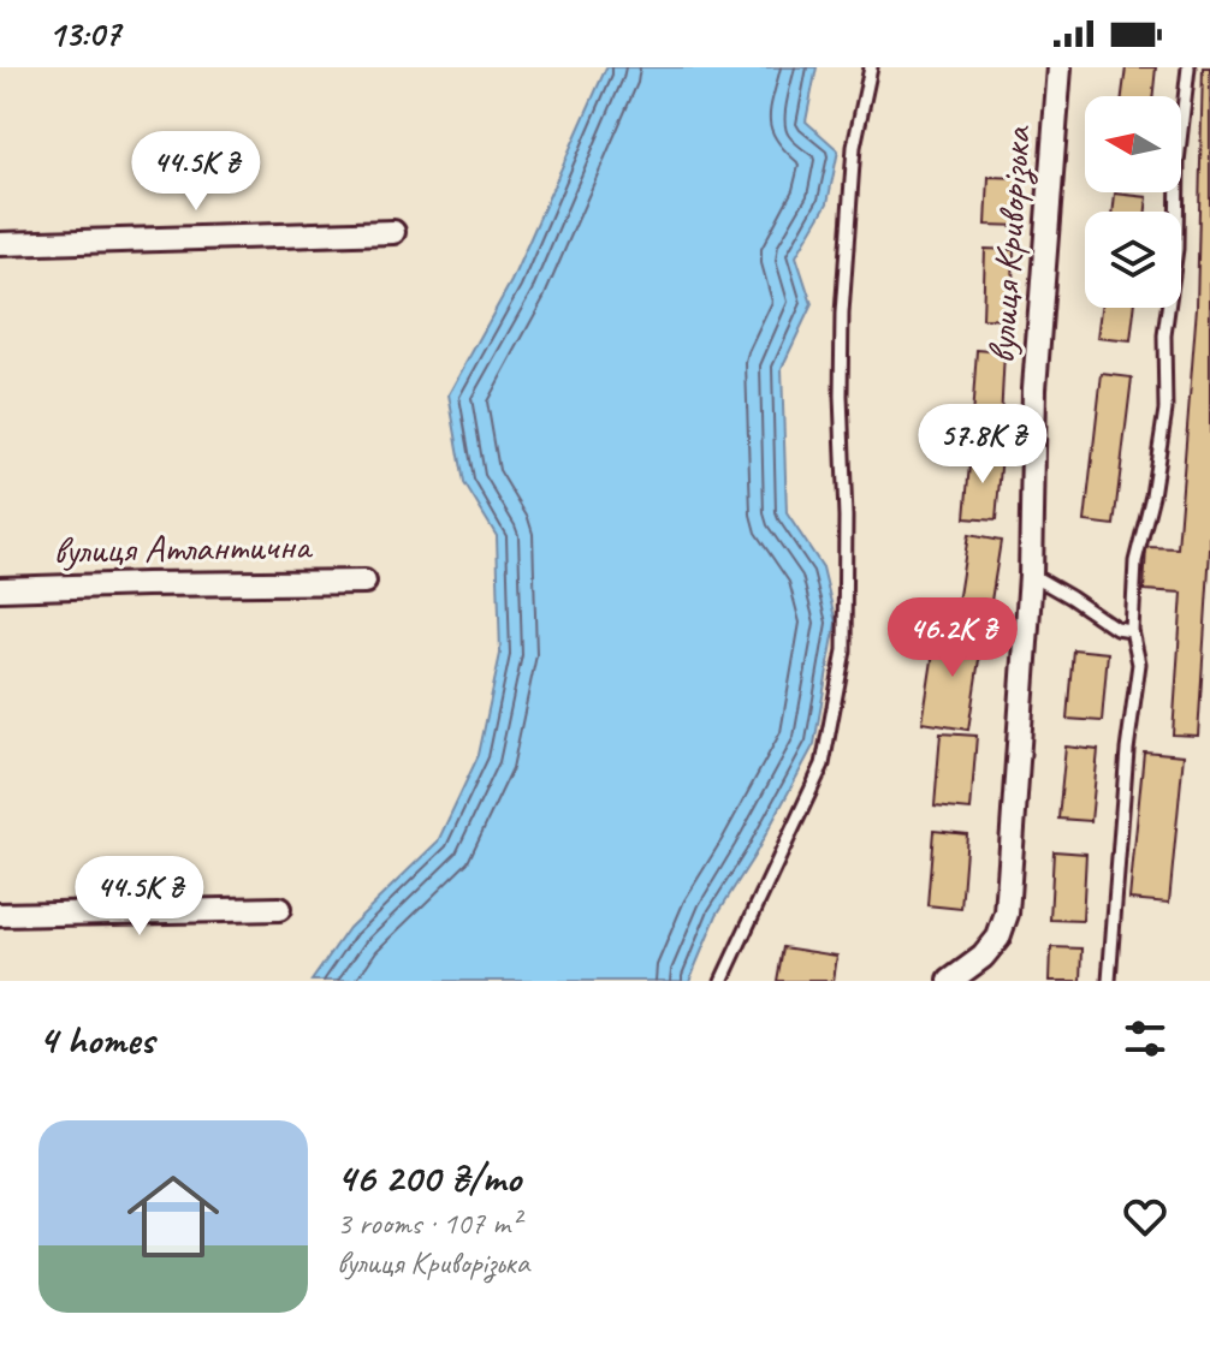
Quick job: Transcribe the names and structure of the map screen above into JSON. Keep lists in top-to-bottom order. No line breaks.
{"streets":{"street":["вулиця Криворізька","вулиця Атлантична"]},"north":"left","page":{"status":"13:07","price":["44.5K ₴","57.8K ₴","46.2K ₴","44.5K ₴"],"heading":"4 homes","list":[{"name":"46 200 ₴/mo","note":"3 rooms · 107 m² · вулиця Криворізька"}]}}
